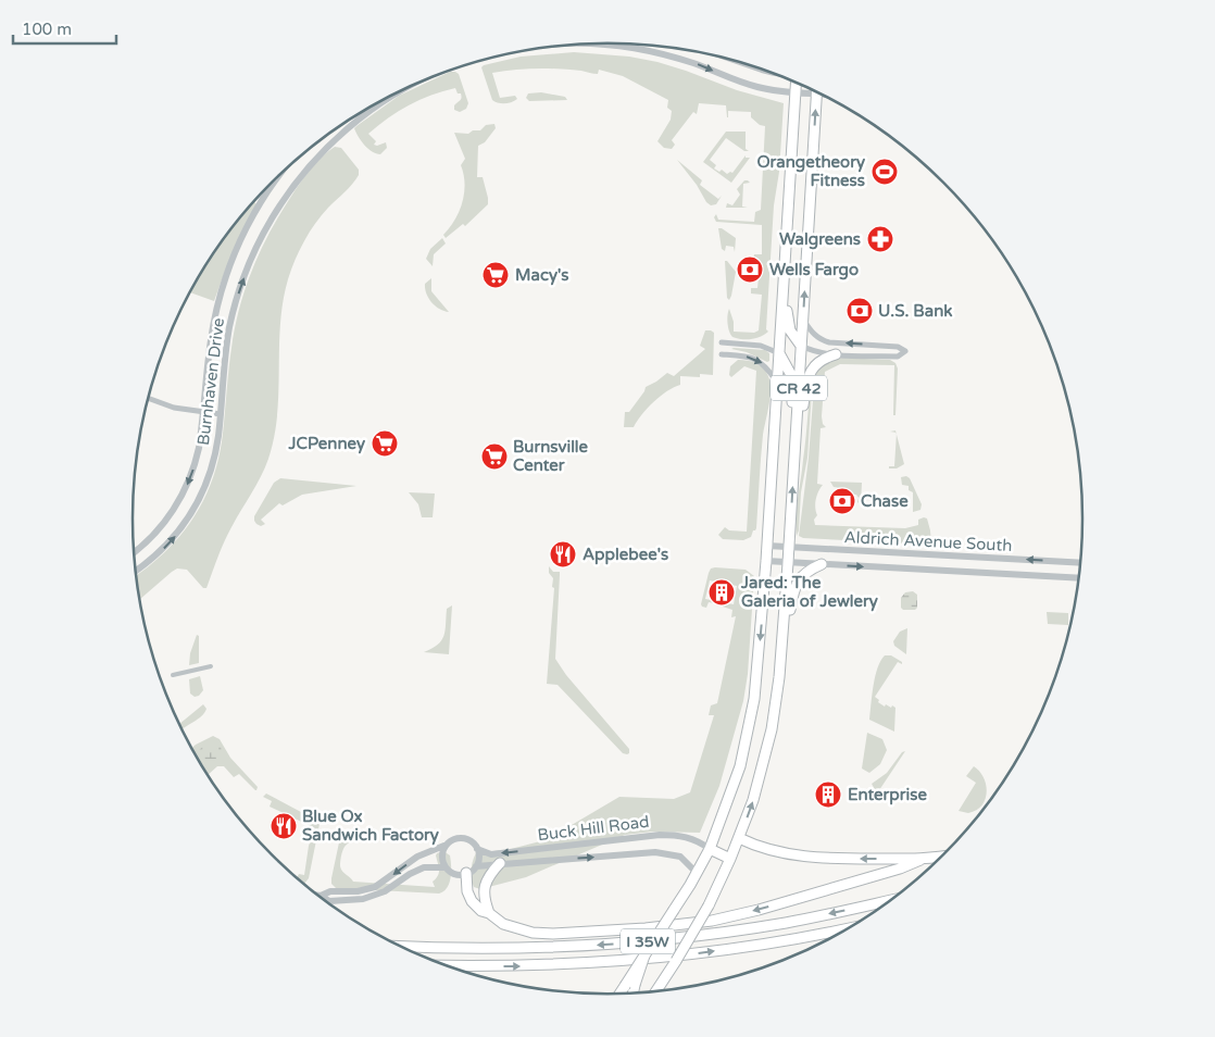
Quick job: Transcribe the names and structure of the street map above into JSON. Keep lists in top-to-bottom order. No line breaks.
{"streets":{"highway":["CR 42","I 35W"],"street":["Burnhaven Drive","Aldrich Avenue South","Buck Hill Road"]},"crossings":[["Burnhaven Drive","CR 42"],["CR 42","Aldrich Avenue South"],["CR 42","Buck Hill Road"]],"places":{"sports":["Orangetheory Fitness"],"pharmacy":["Walgreens"],"bank":["Wells Fargo","U.S. Bank","Chase"],"supermarket":["Macy's","JCPenney","Burnsville Center"],"restaurant":["Applebee's","Blue Ox Sandwich Factory"],"building":["Jared: The Galeria of Jewlery","Enterprise"]},"scale_bar":"100 m"}
